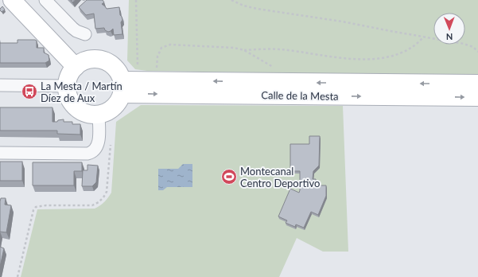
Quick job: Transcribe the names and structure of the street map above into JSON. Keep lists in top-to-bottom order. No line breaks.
{"streets":{"street":["Calle de la Mesta"]},"places":{"bus stop":["La Mesta / Martín Díez de Aux"],"sports":["Montecanal Centro Deportivo"]},"north":"bottom"}
